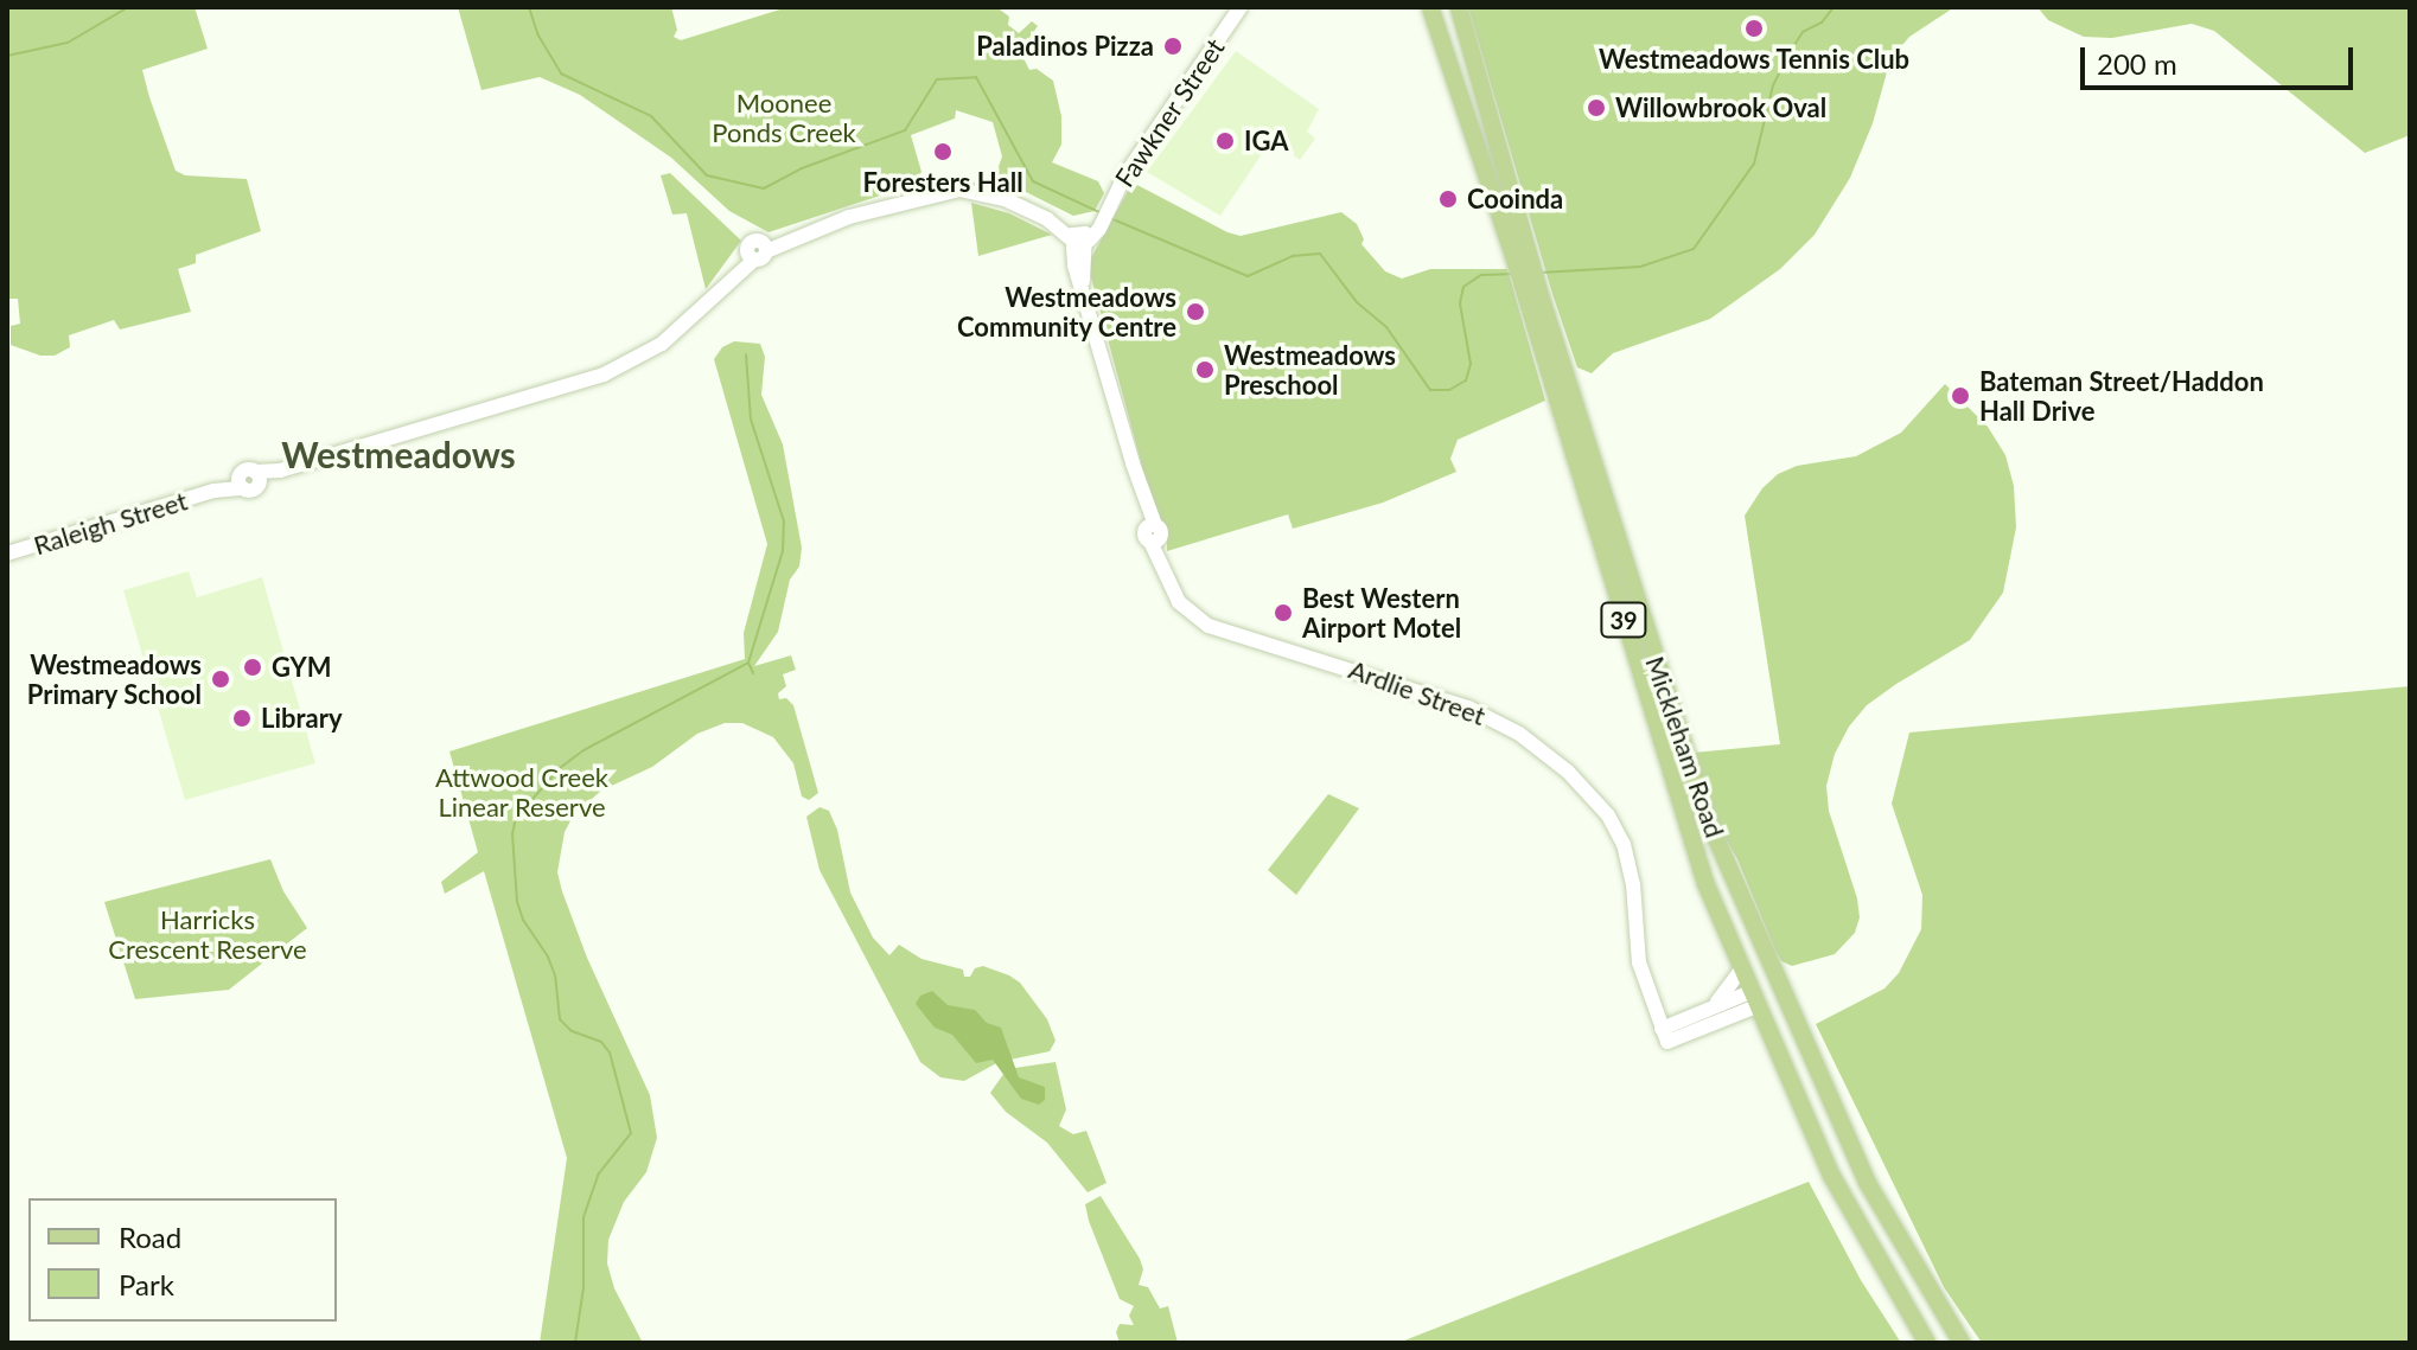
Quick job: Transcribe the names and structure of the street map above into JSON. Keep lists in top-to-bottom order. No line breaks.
{"streets":{"main road":["39","Mickleham Road"],"street":["Fawkner Street","Raleigh Street","Ardlie Street"]},"crossings":[["Fawkner Street","Raleigh Street"],["Fawkner Street","Ardlie Street"],["Raleigh Street","Ardlie Street"]],"districts":["Westmeadows"],"parks":["Moonee Ponds Creek","Attwood Creek Linear Reserve","Harricks Crescent Reserve"],"places":["Westmeadows Tennis Club","Paladinos Pizza","Willowbrook Oval","IGA","Foresters Hall","Cooinda","Westmeadows Community Centre","Westmeadows Preschool","Bateman Street/Haddon Hall Drive","Best Western Airport Motel","GYM","Westmeadows Primary School","Library"],"legend":["Road","Park"],"scale_bar":"200 m"}
